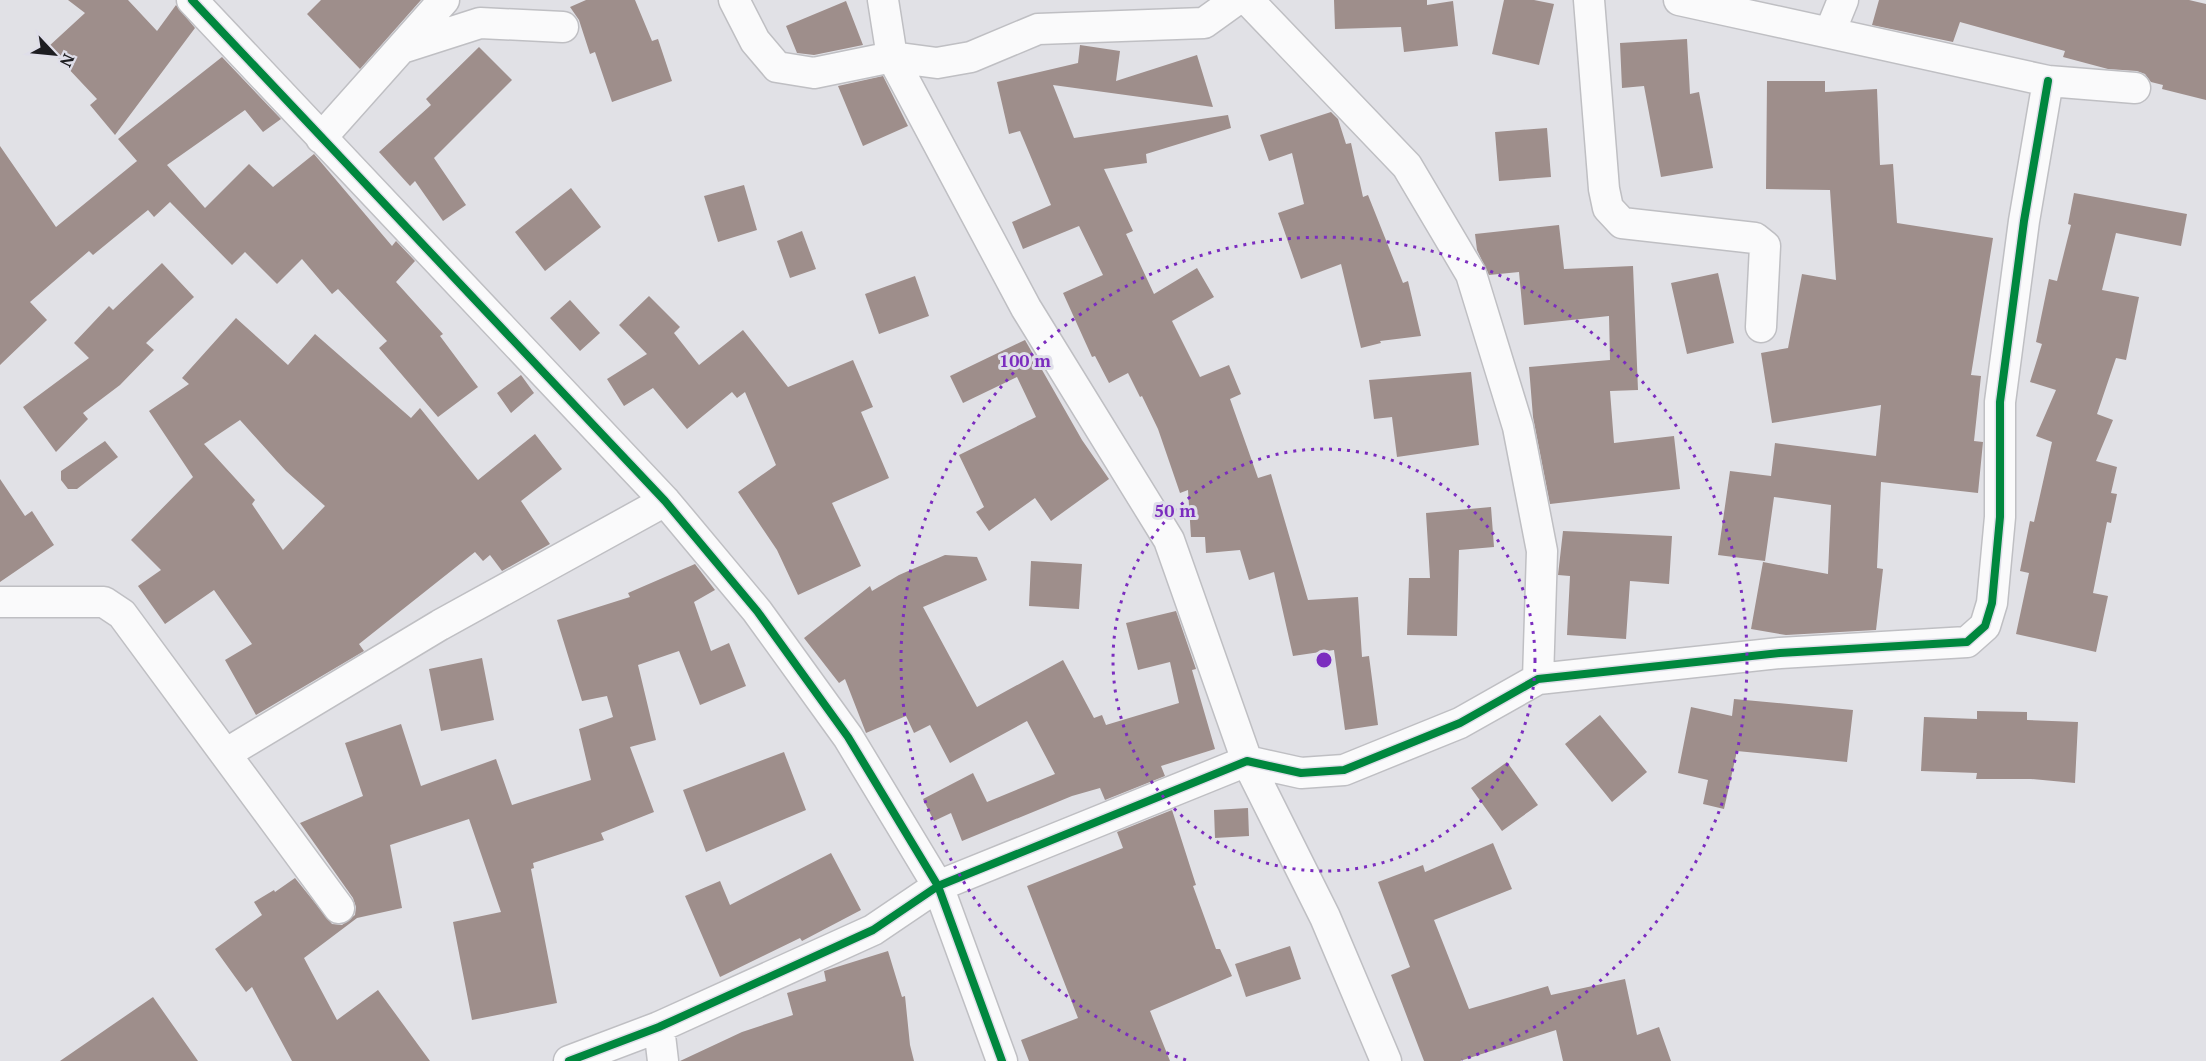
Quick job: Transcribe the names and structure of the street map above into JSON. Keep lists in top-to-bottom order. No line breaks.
{"north":"bottom right","rings":["100 m","50 m"]}
